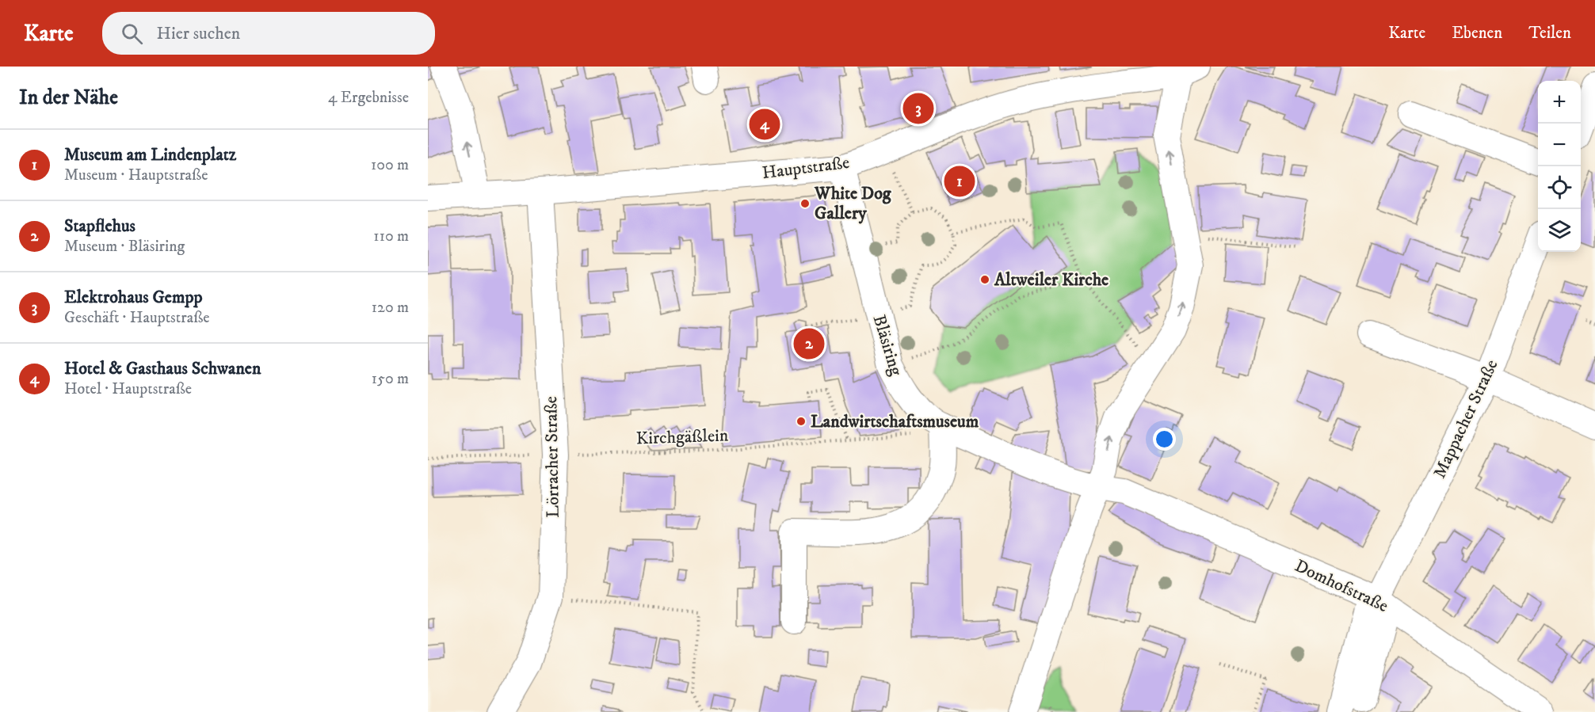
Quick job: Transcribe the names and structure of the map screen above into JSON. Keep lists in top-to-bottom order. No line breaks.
{"streets":{"street":["Hauptstraße","Bläsiring","Mappacher Straße","Lörracher Straße","Domhofstraße"],"path":["Kirchgäßlein"]},"crossings":[["Hauptstraße","Bläsiring"],["Hauptstraße","Lörracher Straße"],["Bläsiring","Kirchgäßlein"],["Bläsiring","Domhofstraße"],["Mappacher Straße","Domhofstraße"],["Kirchgäßlein","Lörracher Straße"]],"places":["White Dog Gallery","Altweiler Kirche","Landwirtschaftsmuseum"],"page":{"header":"Karte","search":"Hier suchen","nav":["Karte","Ebenen","Teilen"],"heading":["In der Nähe","4 Ergebnisse"],"map_buttons":["+","−"],"pins":["3","4","1","2"],"list":[{"mark":"1","name":"Museum am Lindenplatz","note":"Museum · Hauptstraße","value":"100 m"},{"mark":"2","name":"Stapflehus","note":"Museum · Bläsiring","value":"110 m"},{"mark":"3","name":"Elektrohaus Gempp","note":"Geschäft · Hauptstraße","value":"120 m"},{"mark":"4","name":"Hotel & Gasthaus Schwanen","note":"Hotel · Hauptstraße","value":"150 m"}]}}
